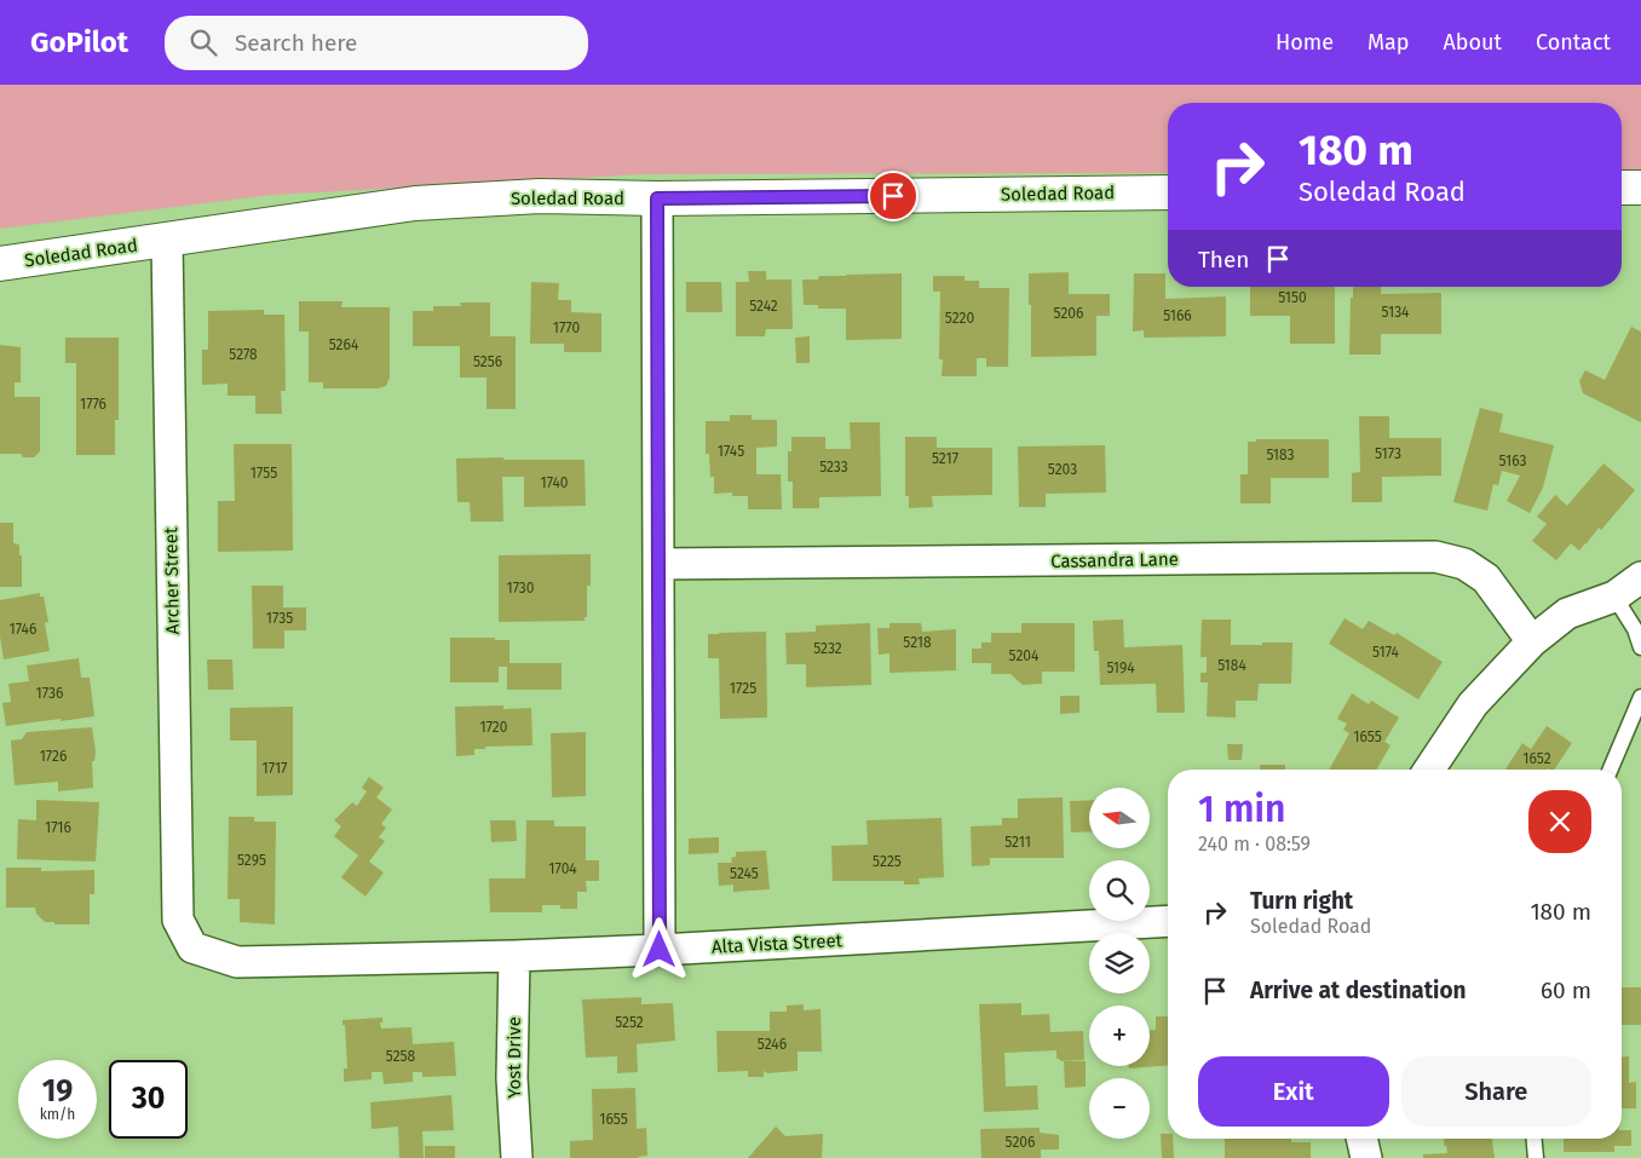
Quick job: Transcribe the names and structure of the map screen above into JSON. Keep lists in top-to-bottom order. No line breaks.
{"streets":{"street":["Soledad Road","Cassandra Lane","Archer Street","Alta Vista Street","Yost Drive"]},"crossings":[["Soledad Road","Archer Street"],["Archer Street","Alta Vista Street"],["Alta Vista Street","Yost Drive"]],"house_numbers":["5150","5242","5134","5206","5166","5220","1770","5264","5278","5256","1776","1745","5173","5183","5217","5163","5233","5203","1755","1740","1730","1735","1746","5218","5232","5174","5204","5184","5194","1725","1736","1720","1655","1726","1652","1717","1716","5211","5295","5225","1704","5245","5252","5246","5258","1655","5206"],"north":"left","page":{"header":"GoPilot","search":"Search here","nav":["Home","Map","About","Contact"],"turn":["180 m","Soledad Road"],"then":"Then","heading":["1 min","240 m · 08:59"],"map_buttons":["+","−"],"list":[{"name":"Turn right","note":"Soledad Road","value":"180 m"},{"name":"Arrive at destination","value":"60 m"}],"buttons":["Exit","Share"],"speed":"19 km/h","limit":"30"}}
